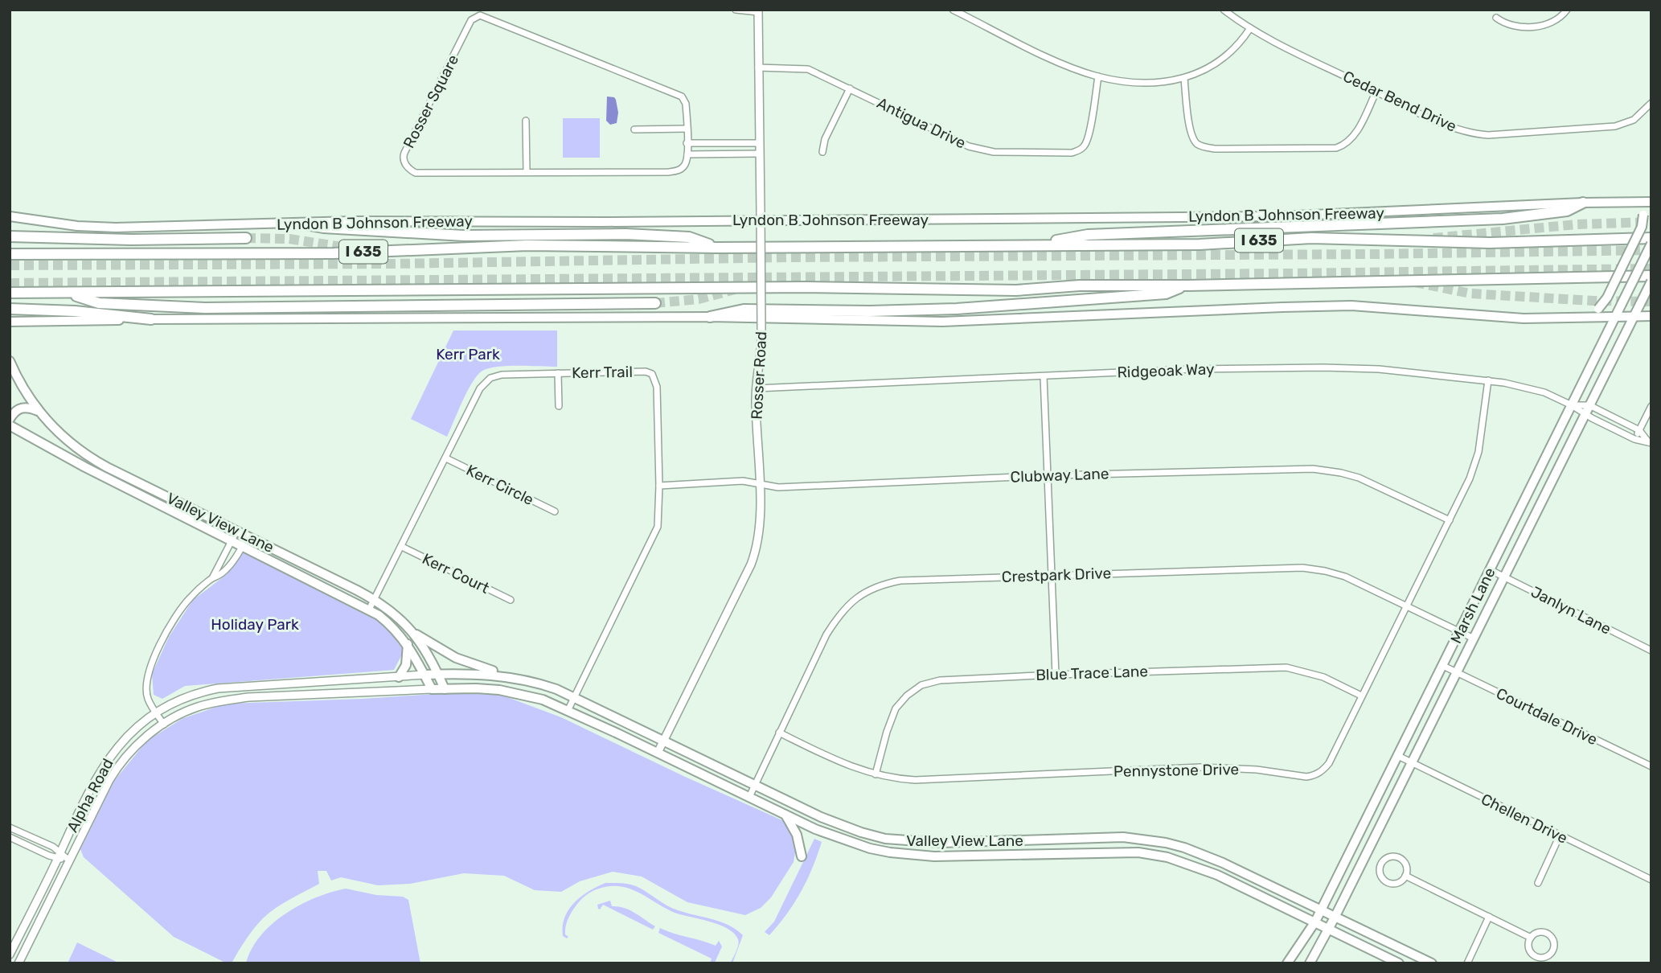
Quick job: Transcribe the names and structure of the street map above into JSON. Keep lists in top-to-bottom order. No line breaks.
{"streets":{"highway":["Lyndon B Johnson Freeway","I 635"],"main road":["Valley View Lane","Marsh Lane"],"street":["Rosser Square","Cedar Bend Drive","Antigua Drive","Ridgeoak Way","Kerr Trail","Rosser Road","Clubway Lane","Kerr Circle","Kerr Court","Crestpark Drive","Janlyn Lane","Blue Trace Lane","Courtdale Drive","Pennystone Drive","Alpha Road","Chellen Drive"]},"crossings":[["Antigua Drive","Rosser Road"],["Ridgeoak Way","Rosser Road"],["Ridgeoak Way","Marsh Lane"],["Ridgeoak Way","Pennystone Drive"],["Kerr Trail","Clubway Lane"],["Kerr Trail","Kerr Circle"],["Kerr Trail","Valley View Lane"],["Kerr Trail","Kerr Court"],["Rosser Road","Clubway Lane"],["Rosser Road","Valley View Lane"],["Clubway Lane","Pennystone Drive"],["Valley View Lane","Crestpark Drive"],["Valley View Lane","Marsh Lane"],["Valley View Lane","Alpha Road"],["Crestpark Drive","Marsh Lane"],["Crestpark Drive","Pennystone Drive"],["Marsh Lane","Janlyn Lane"],["Marsh Lane","Courtdale Drive"],["Marsh Lane","Chellen Drive"],["Blue Trace Lane","Pennystone Drive"]],"parks":["Kerr Park","Holiday Park"]}
